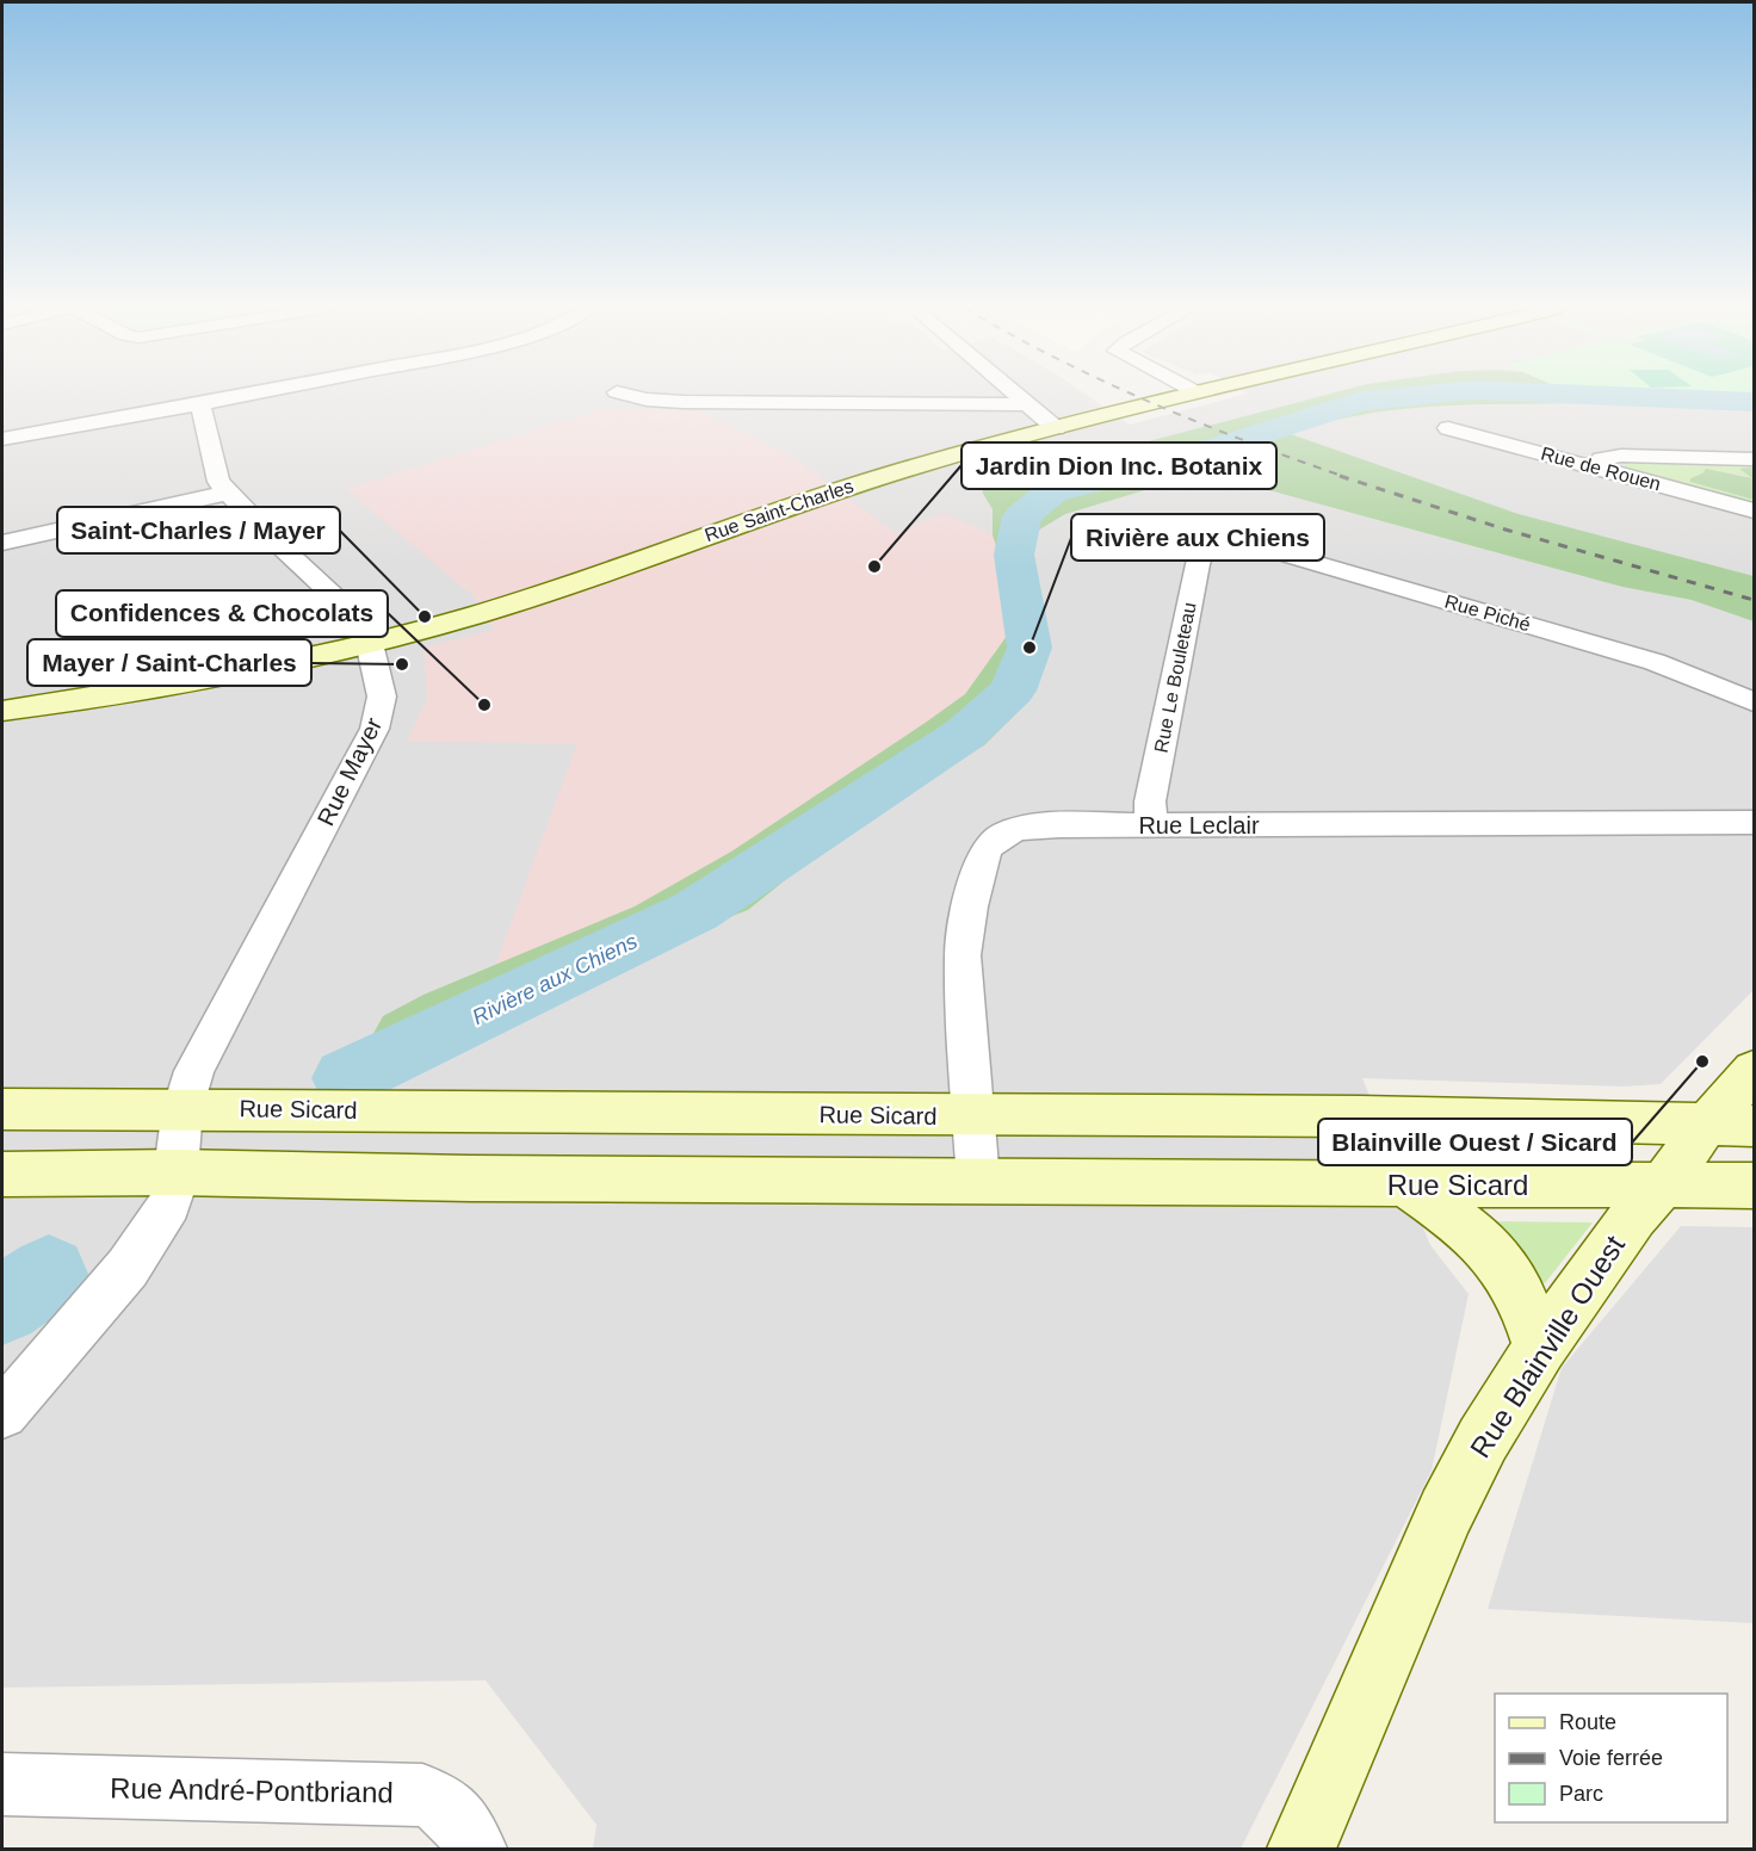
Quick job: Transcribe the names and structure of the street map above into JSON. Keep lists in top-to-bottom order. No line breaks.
{"streets":{"street":["Rue de Rouen","Rue Saint-Charles","Rue Piché","Rue Le Bouleteau","Rue Mayer","Rue Leclair","Rue Sicard","Rue Blainville Ouest","Rue André-Pontbriand"]},"crossings":[["Rue Saint-Charles","Rue Mayer"],["Rue Piché","Rue Le Bouleteau"],["Rue Le Bouleteau","Rue Leclair"],["Rue Mayer","Rue Sicard"],["Rue Leclair","Rue Sicard"],["Rue Sicard","Rue Blainville Ouest"]],"water":["Rivière aux Chiens"],"places":["Jardin Dion Inc. Botanix","Saint-Charles / Mayer","Rivière aux Chiens","Mayer / Saint-Charles","Confidences & Chocolats","Blainville Ouest / Sicard"],"legend":["Route","Voie ferrée","Parc"]}
